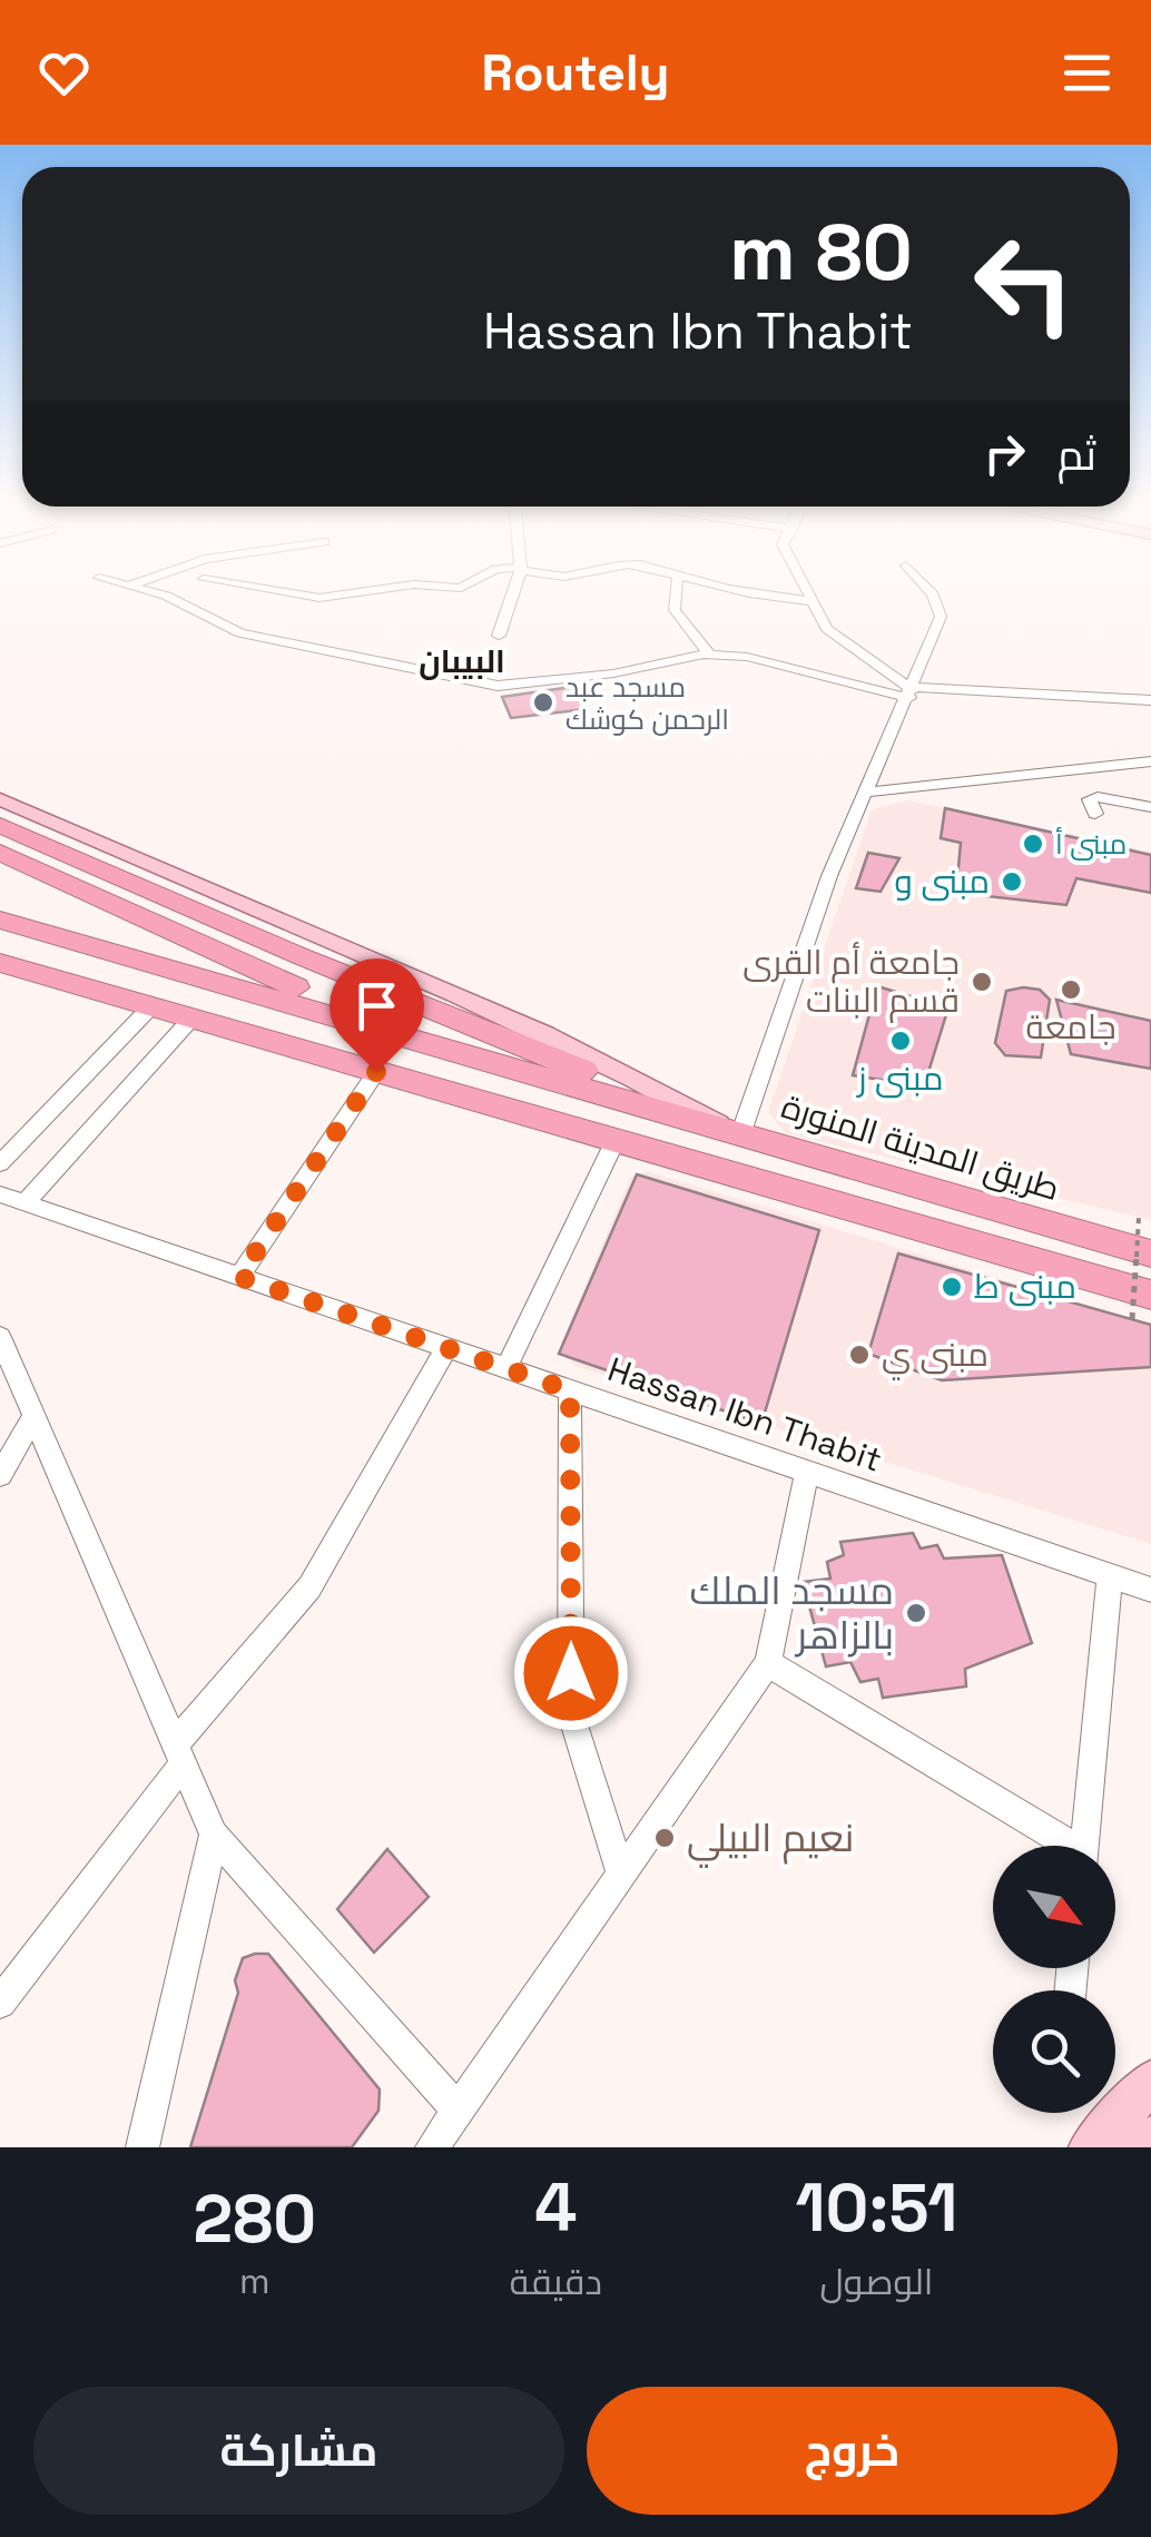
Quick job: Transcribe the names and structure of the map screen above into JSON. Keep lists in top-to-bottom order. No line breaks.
{"streets":{"highway":["طريق المدينة المنورة"],"street":["Hassan Ibn Thabit"]},"districts":["البيبان"],"places":["مسجد عبد الرحمن كوشك","مبنى أ","مبنى و","جامعة أم القرى قسم البنات","جامعة","مبنى ز","مبنى ط","مبنى ي","مسجد الملك بالزاهر","نعيم البيلي"],"north":"bottom right","page":{"header":"Routely","turn":["80 m","Hassan Ibn Thabit"],"then":"ثم","eta":["10:51","الوصول","4","دقيقة","280","m"],"buttons":["خروج","مشاركة"]}}
